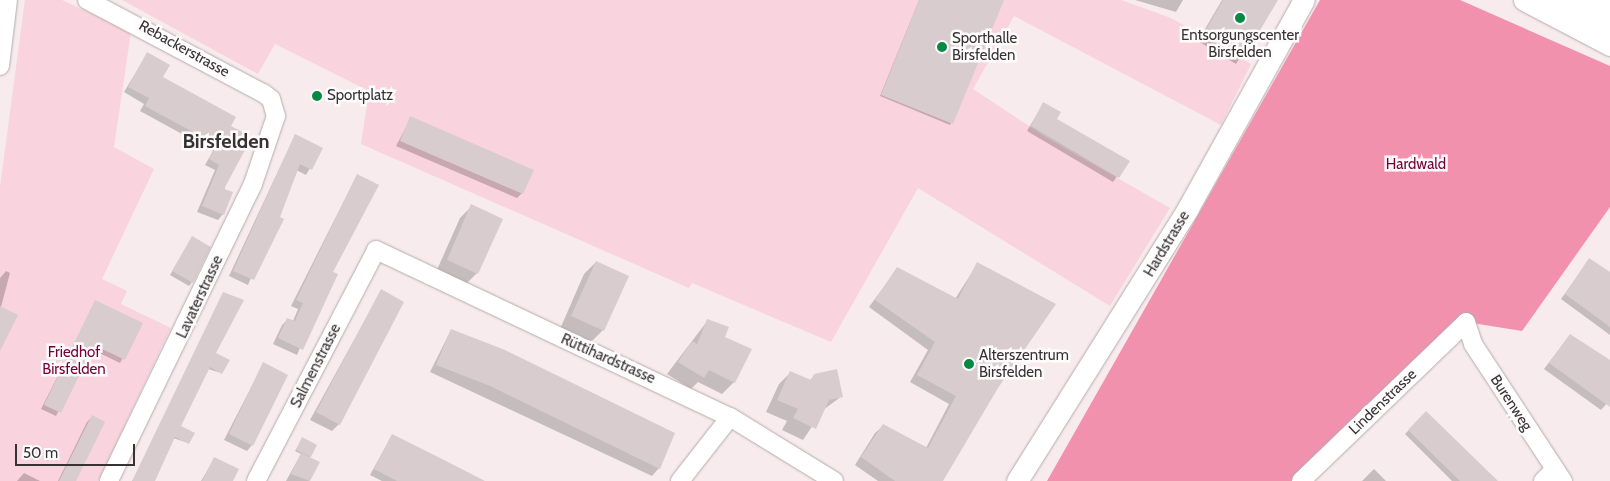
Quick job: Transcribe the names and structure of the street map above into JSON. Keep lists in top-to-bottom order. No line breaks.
{"streets":{"street":["Rebackerstrasse","Hardstrasse","Lavaterstrasse","Rüttihardstrasse","Salmenstrasse","Lindenstrasse","Burenweg"]},"crossings":[["Rebackerstrasse","Lavaterstrasse"],["Rüttihardstrasse","Salmenstrasse"],["Lindenstrasse","Burenweg"]],"districts":["Birsfelden"],"parks":["Hardwald","Friedhof Birsfelden"],"places":["Entsorgungscenter Birsfelden","Sporthalle Birsfelden","Sportplatz","Alterszentrum Birsfelden"],"scale_bar":"50 m"}
